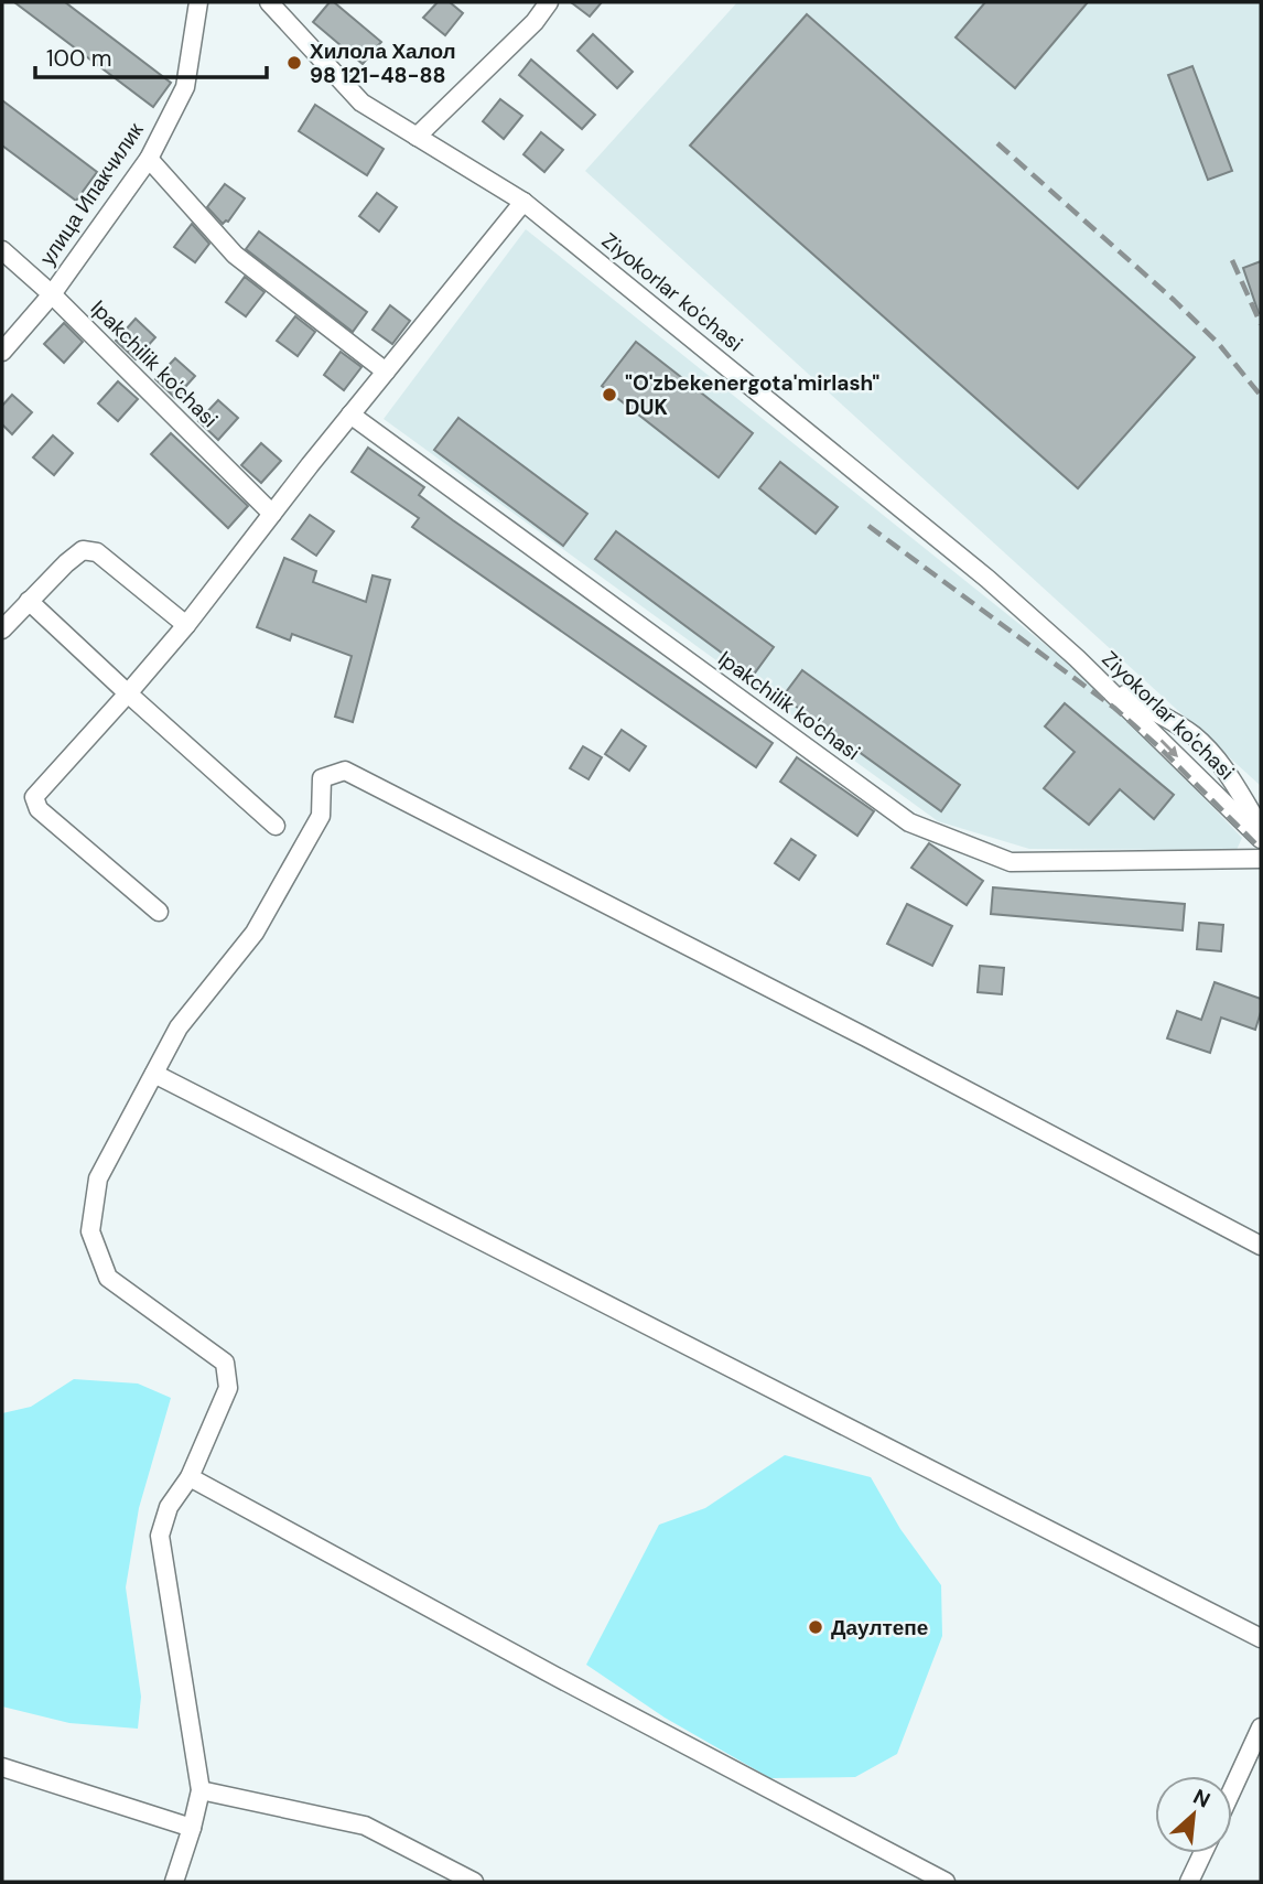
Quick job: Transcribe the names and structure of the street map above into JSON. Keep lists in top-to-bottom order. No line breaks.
{"streets":{"street":["улица Ипакчилик","Ziyokorlar ko'chasi","Ipakchilik ko'chasi"]},"crossings":[["улица Ипакчилик","Ipakchilik ko'chasi"]],"places":["Хилола Халол 98 121-48-88","\"O'zbekenergota'mirlash\" DUK","Даултепе"],"scale_bar":"100 m","north":"top right"}
